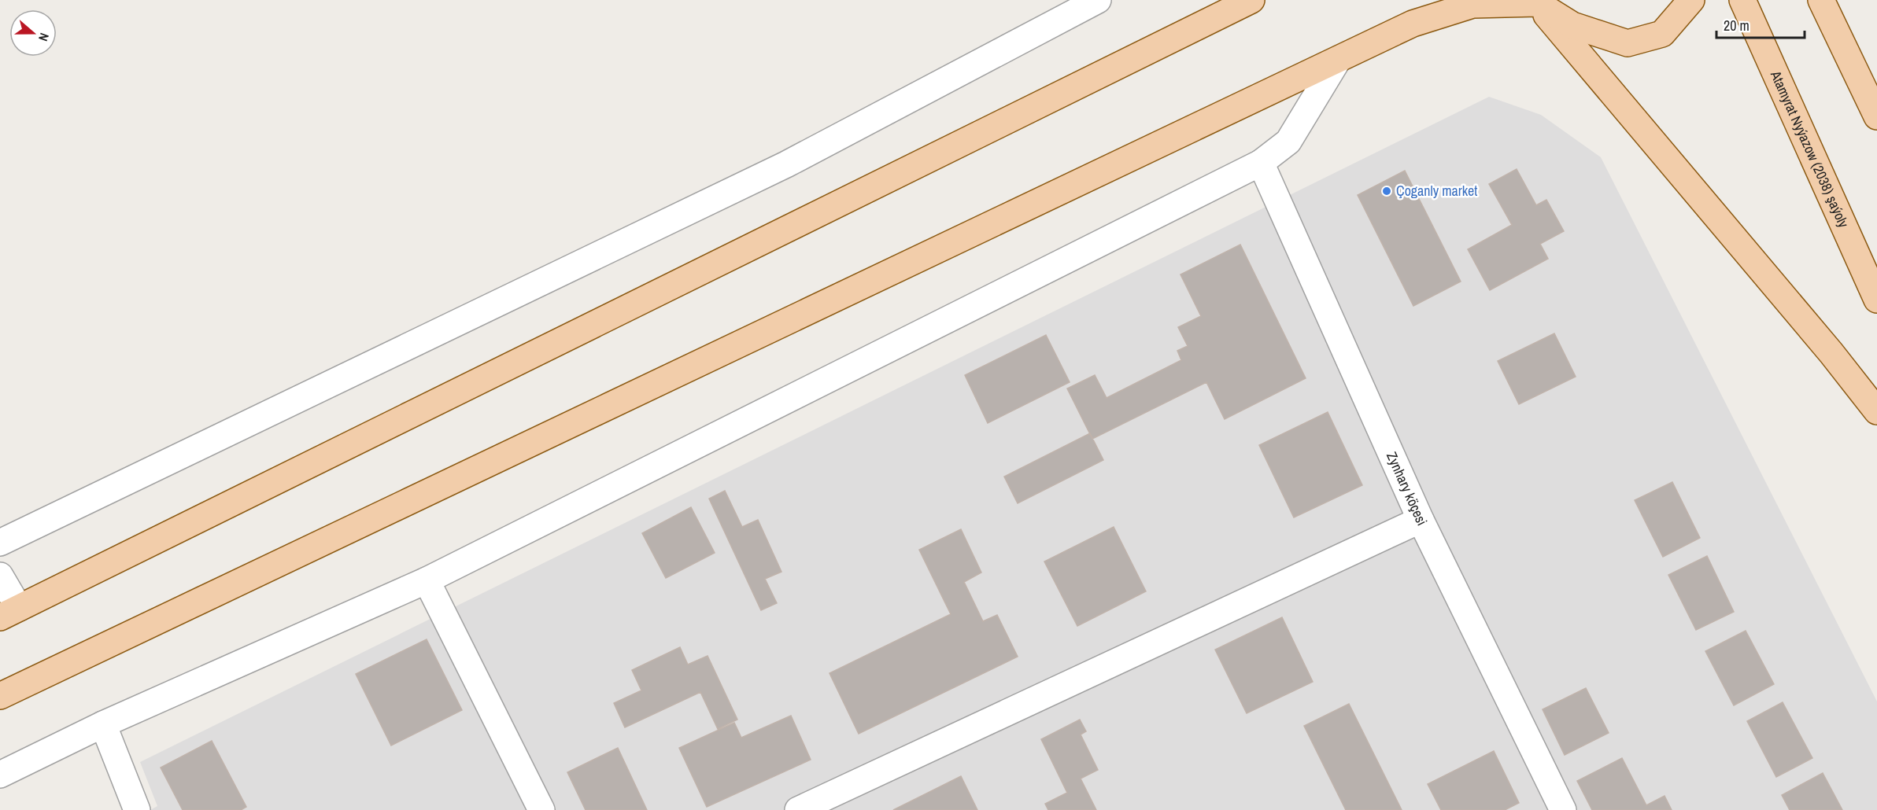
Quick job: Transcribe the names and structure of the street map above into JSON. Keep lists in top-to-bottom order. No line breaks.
{"streets":{"main road":["Atamyrat Nyýazow (2038) şaýoly"],"street":["Zynhary köçesi"]},"places":["Çoganly market"],"scale_bar":"20 m","north":"right"}
